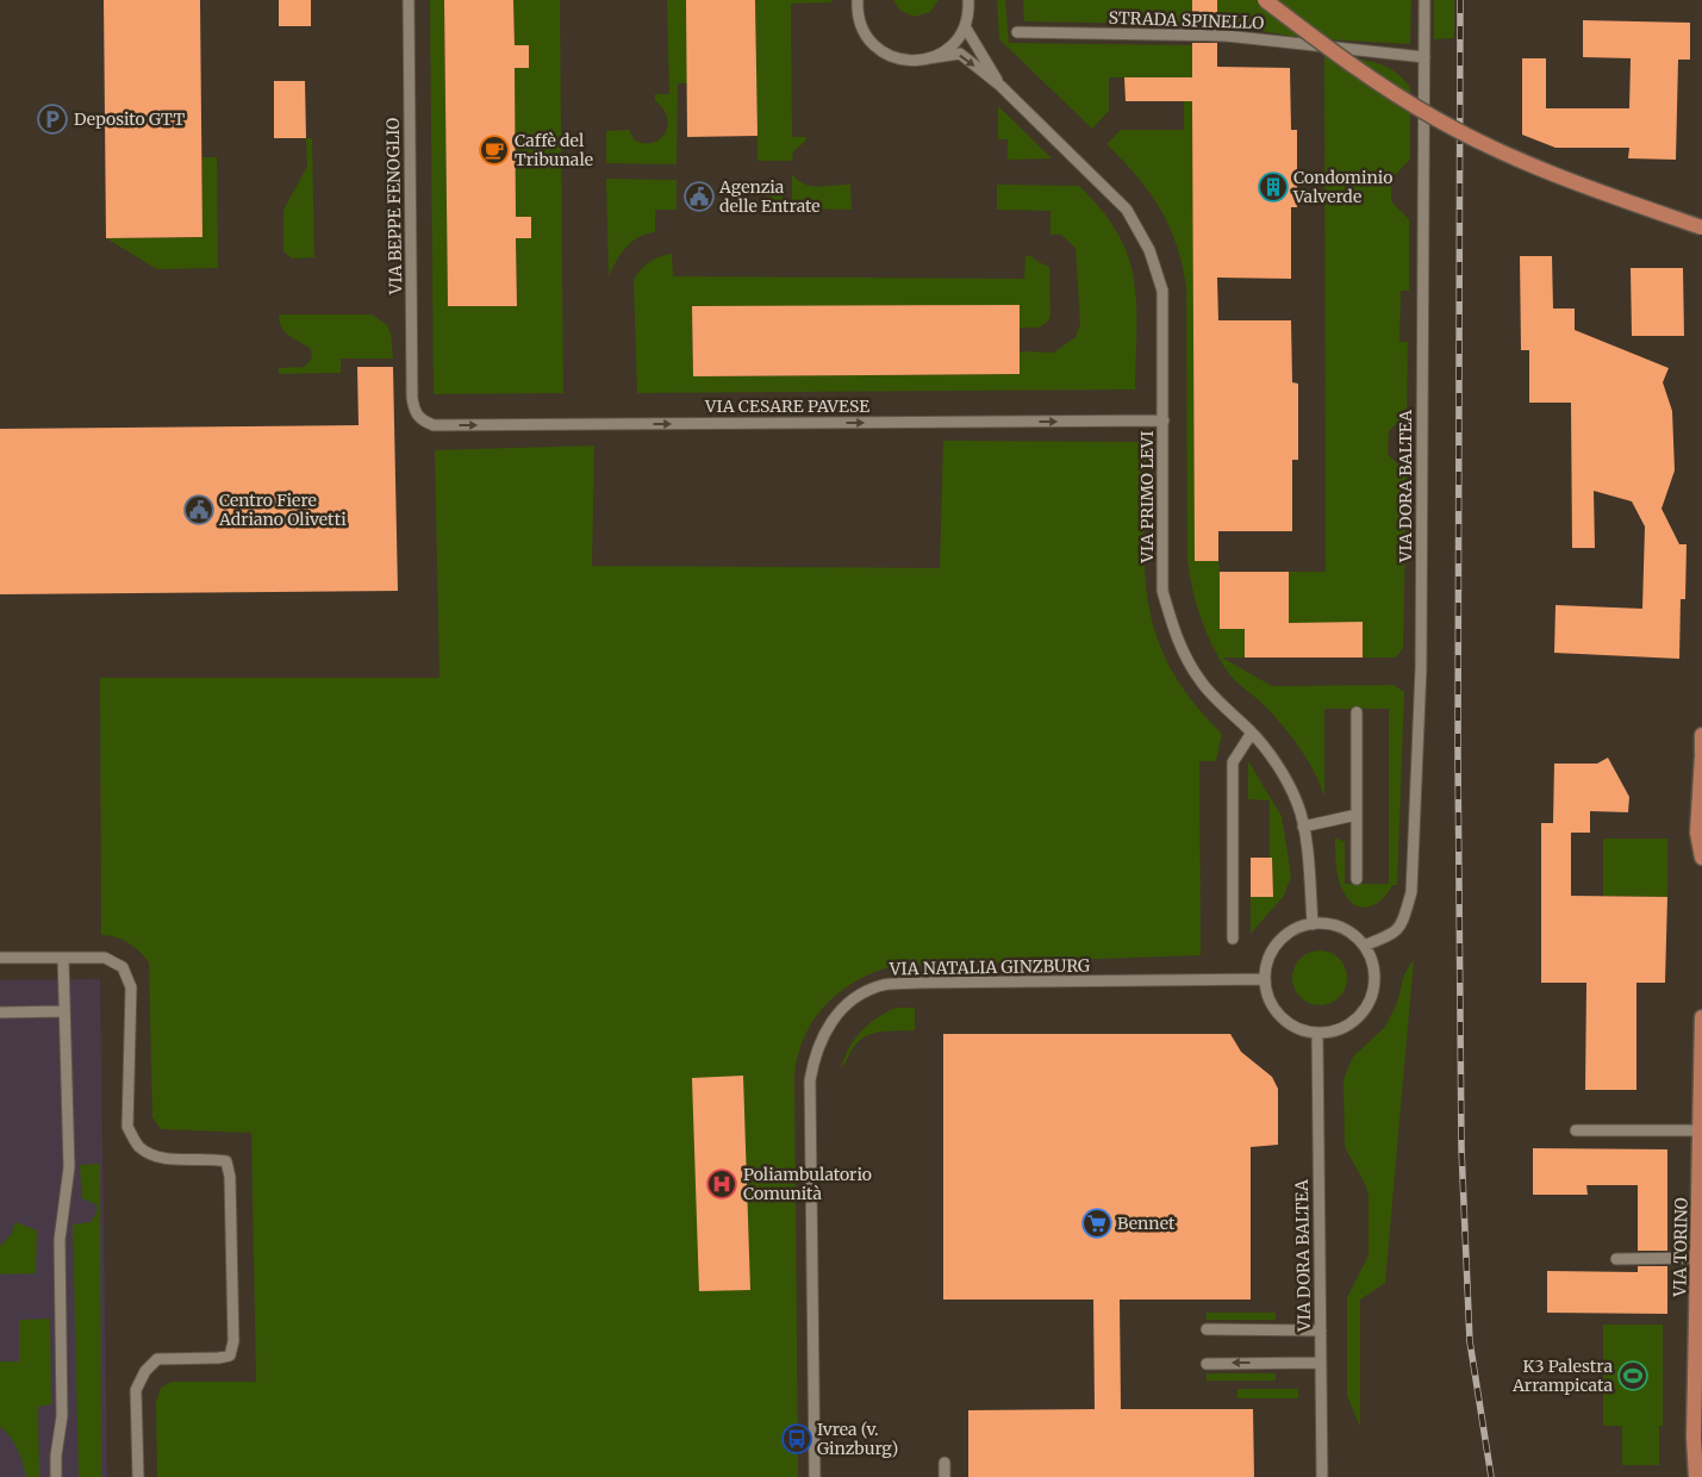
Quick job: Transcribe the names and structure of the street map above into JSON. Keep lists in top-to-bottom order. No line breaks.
{"streets":{"main road":["VIA TORINO"],"street":["STRADA SPINELLO","VIA BEPPE FENOGLIO","VIA CESARE PAVESE","VIA DORA BALTEA","VIA PRIMO LEVI","VIA NATALIA GINZBURG"]},"crossings":[["STRADA SPINELLO","VIA DORA BALTEA"],["VIA BEPPE FENOGLIO","VIA CESARE PAVESE"],["VIA CESARE PAVESE","VIA PRIMO LEVI"],["VIA DORA BALTEA","VIA PRIMO LEVI"],["VIA DORA BALTEA","VIA NATALIA GINZBURG"],["VIA PRIMO LEVI","VIA NATALIA GINZBURG"]],"one_way":["VIA CESARE PAVESE"],"places":{"parking":["Deposito GTT"],"cafe":["Caffè del Tribunale"],"building":["Condominio Valverde"],"public building":["Agenzia delle Entrate","Centro Fiere Adriano Olivetti"],"hospital":["Poliambulatorio Comunità"],"supermarket":["Bennet"],"sports":["K3 Palestra Arrampicata"],"bus stop":["Ivrea (v. Ginzburg)"]}}
